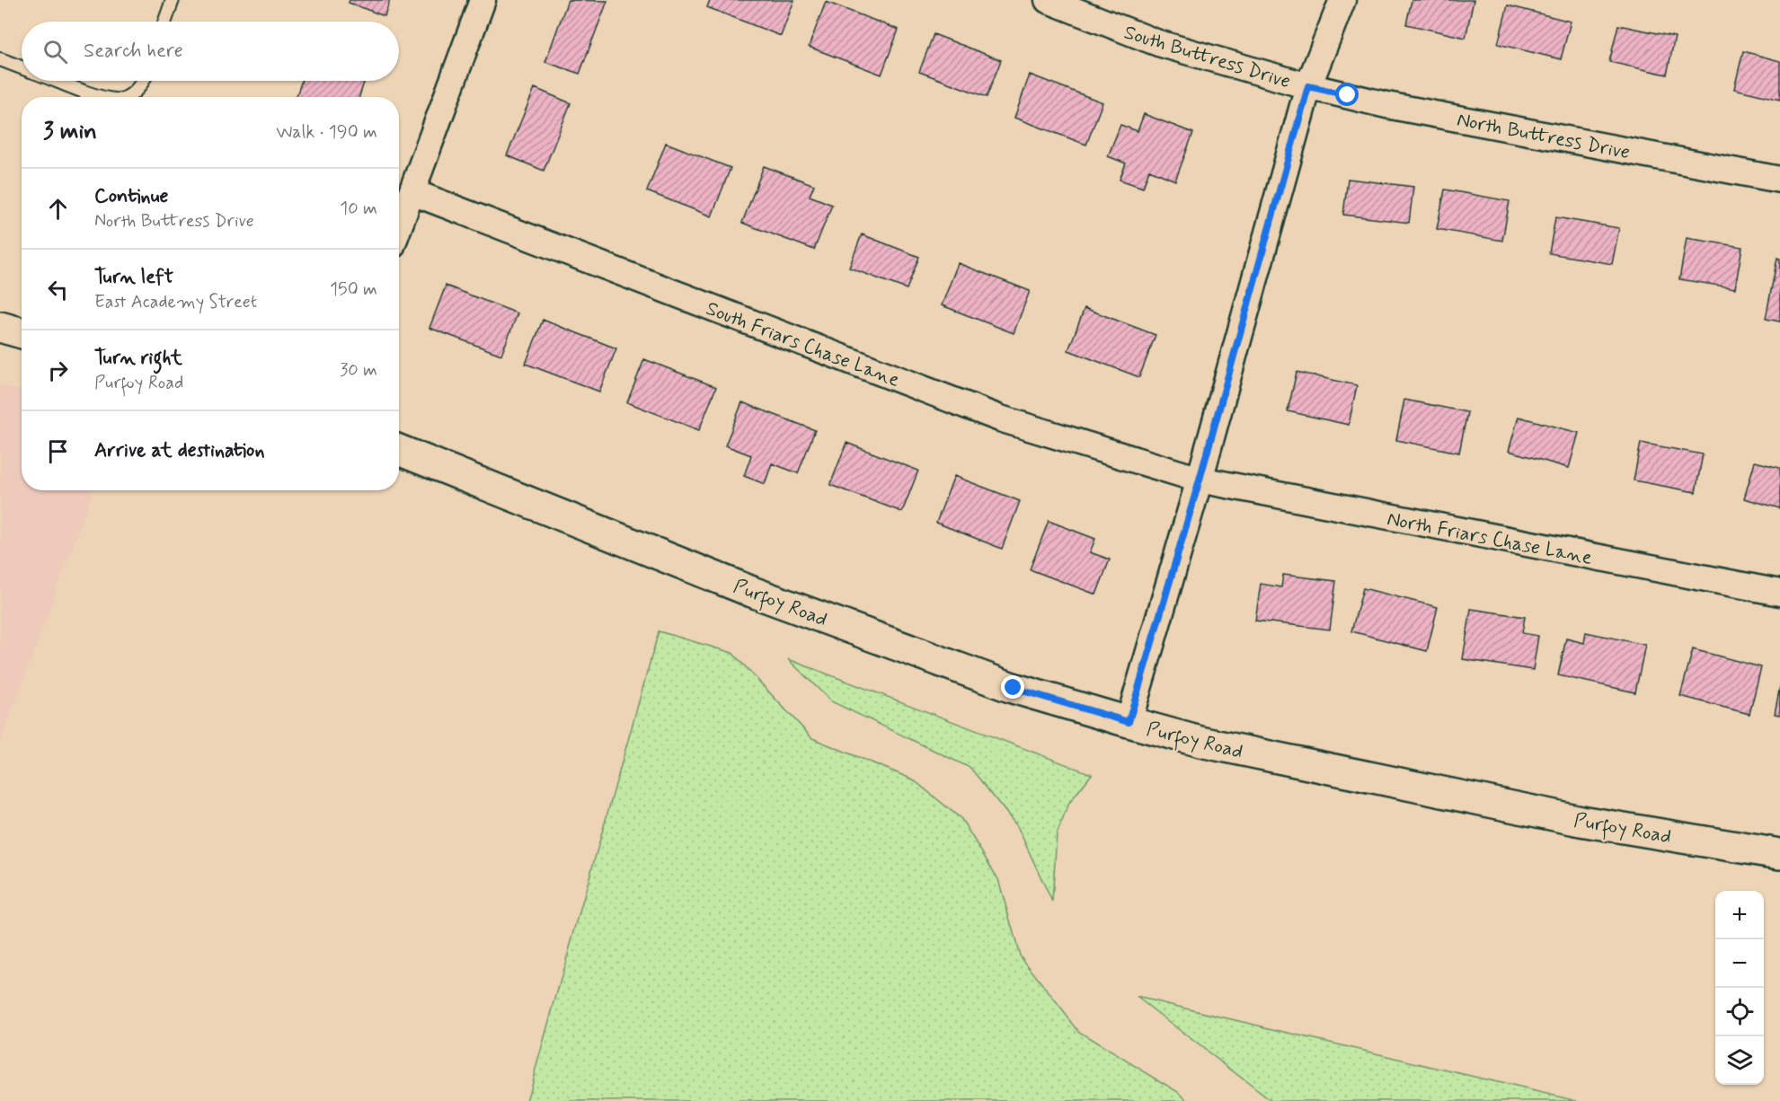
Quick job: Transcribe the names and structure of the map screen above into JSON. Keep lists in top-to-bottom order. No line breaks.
{"streets":{"street":["South Buttress Drive","North Buttress Drive","South Friars Chase Lane","North Friars Chase Lane","Purfoy Road"]},"crossings":[["South Buttress Drive","North Buttress Drive"],["South Friars Chase Lane","North Friars Chase Lane"]],"page":{"search":"Search here","heading":["3 min","Walk · 190 m"],"list":[["Continue","North Buttress Drive","10 m"],["Turn left","East Academy Street","150 m"],["Turn right","Purfoy Road","30 m"],"Arrive at destination"],"map_buttons":["+","−"]}}
